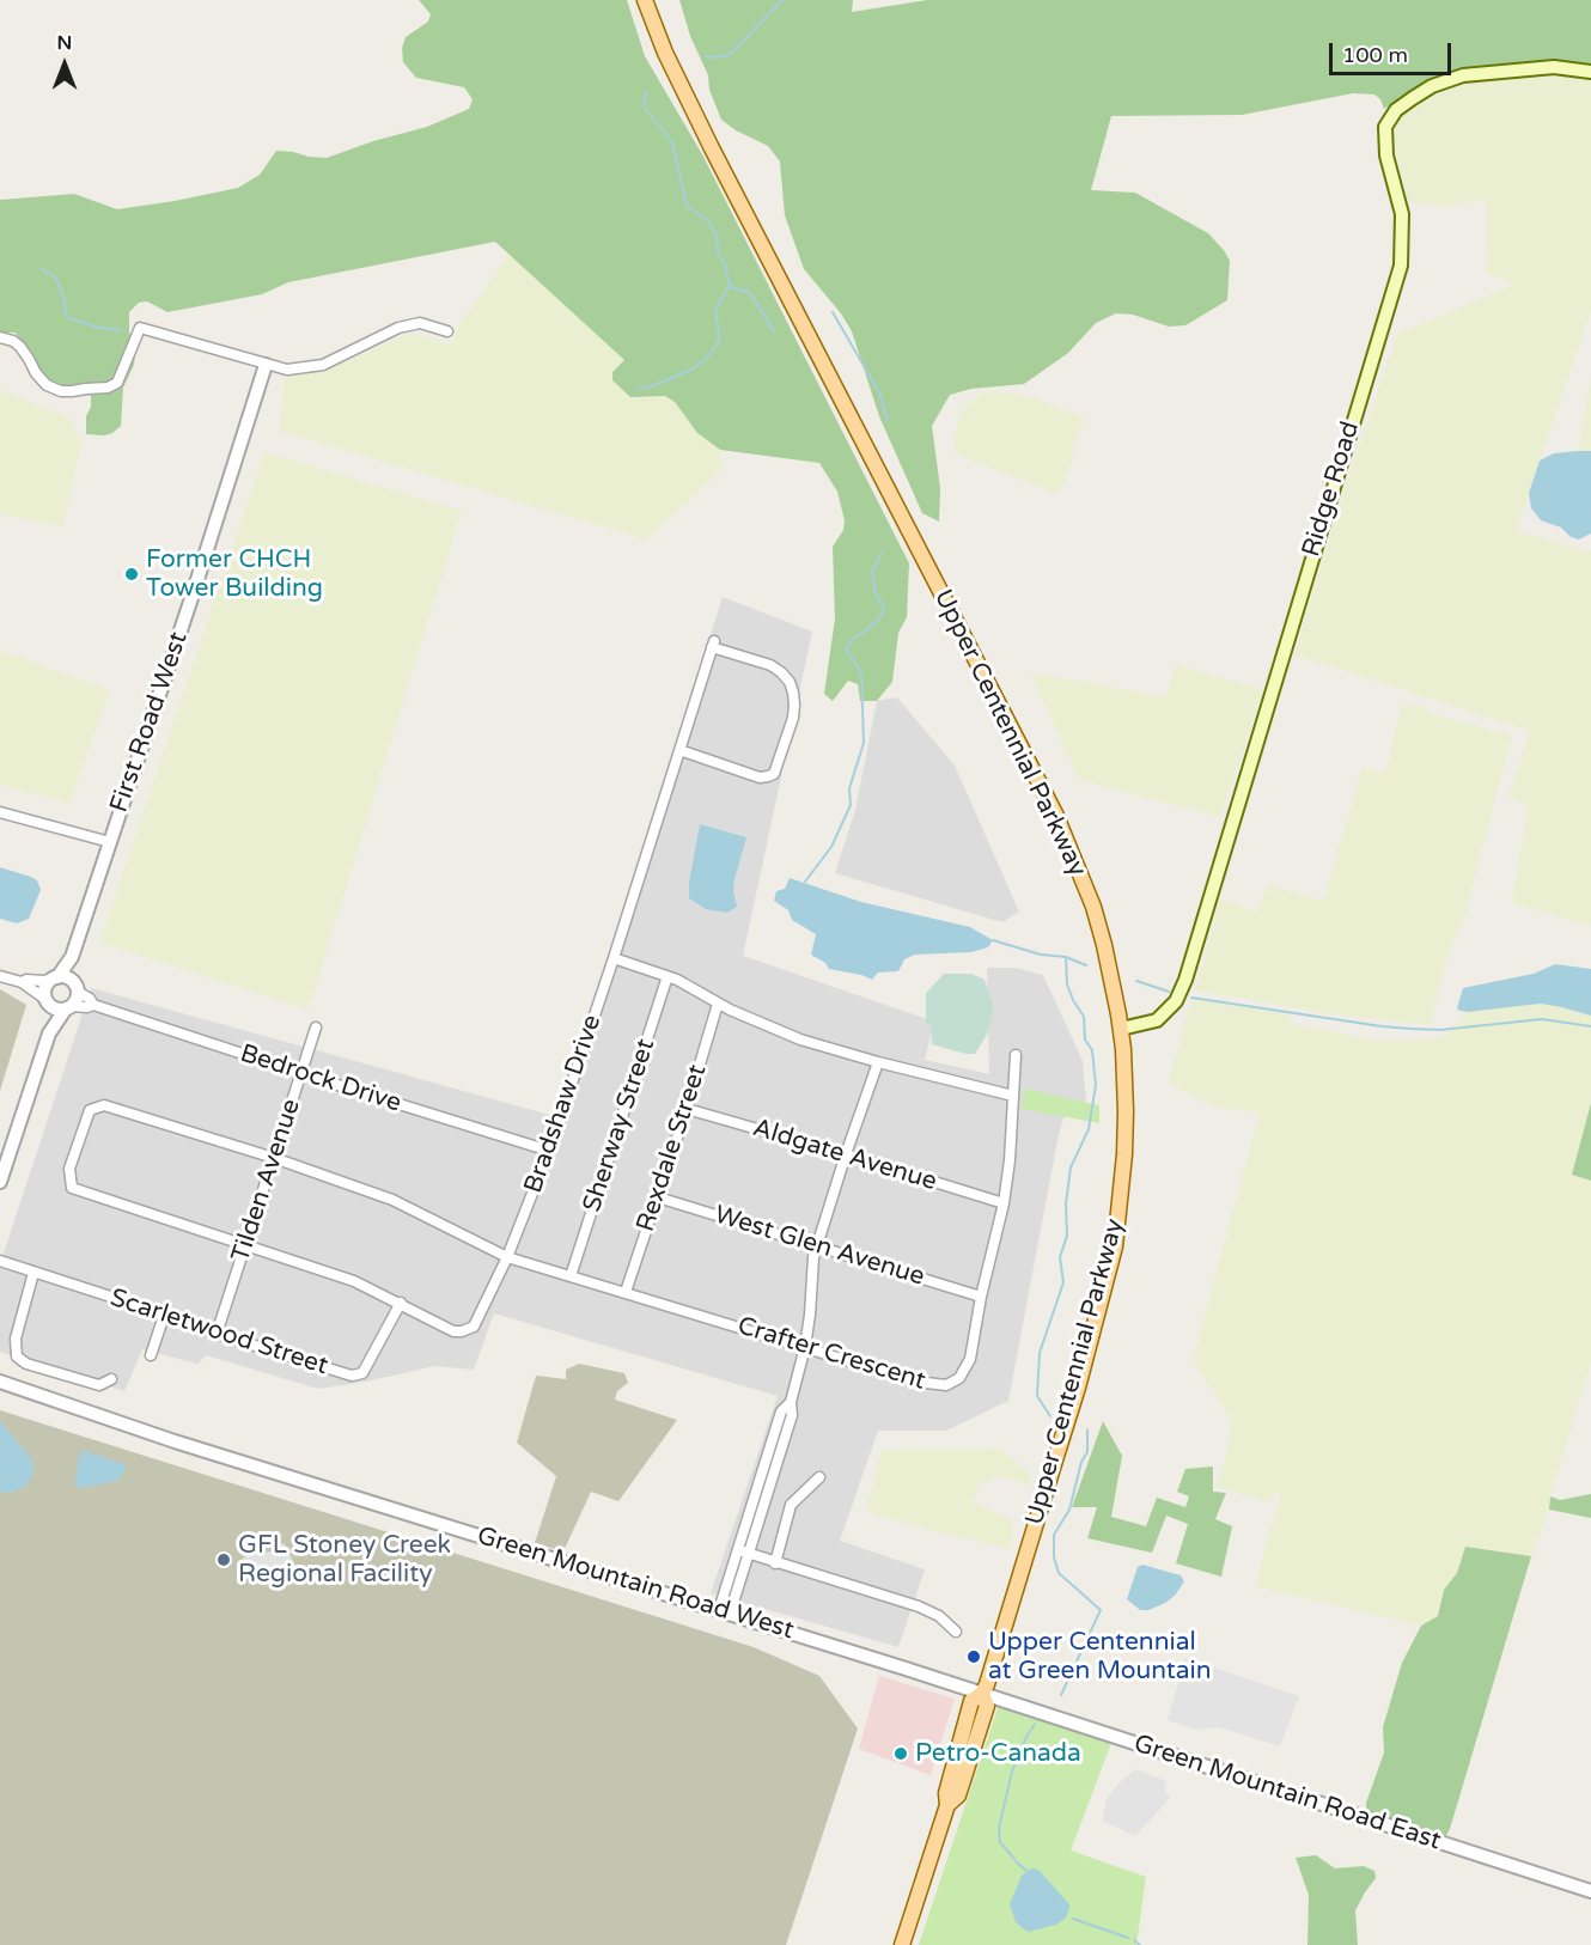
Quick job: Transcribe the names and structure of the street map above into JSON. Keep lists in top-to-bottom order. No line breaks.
{"streets":{"main road":["Ridge Road","Upper Centennial Parkway"],"street":["First Road West","Bedrock Drive","Bradshaw Drive","Sherway Street","Rexdale Street","Aldgate Avenue","Tilden Avenue","West Glen Avenue","Scarletwood Street","Crafter Crescent","Green Mountain Road West","Green Mountain Road East"]},"crossings":[["Ridge Road","Upper Centennial Parkway"],["First Road West","Bedrock Drive"],["Upper Centennial Parkway","Green Mountain Road West"],["Upper Centennial Parkway","Green Mountain Road East"],["Bedrock Drive","Bradshaw Drive"],["Bedrock Drive","Tilden Avenue"],["Bradshaw Drive","Tilden Avenue"],["Bradshaw Drive","Scarletwood Street"],["Bradshaw Drive","Crafter Crescent"],["Sherway Street","Crafter Crescent"],["Rexdale Street","Aldgate Avenue"],["Rexdale Street","West Glen Avenue"],["Rexdale Street","Crafter Crescent"],["Aldgate Avenue","Crafter Crescent"],["Tilden Avenue","Scarletwood Street"],["Tilden Avenue","Crafter Crescent"],["West Glen Avenue","Crafter Crescent"],["Green Mountain Road West","Green Mountain Road East"]],"places":["Former CHCH Tower Building","GFL Stoney Creek Regional Facility","Upper Centennial at Green Mountain","Petro-Canada"],"scale_bar":"100 m","north":"top"}
